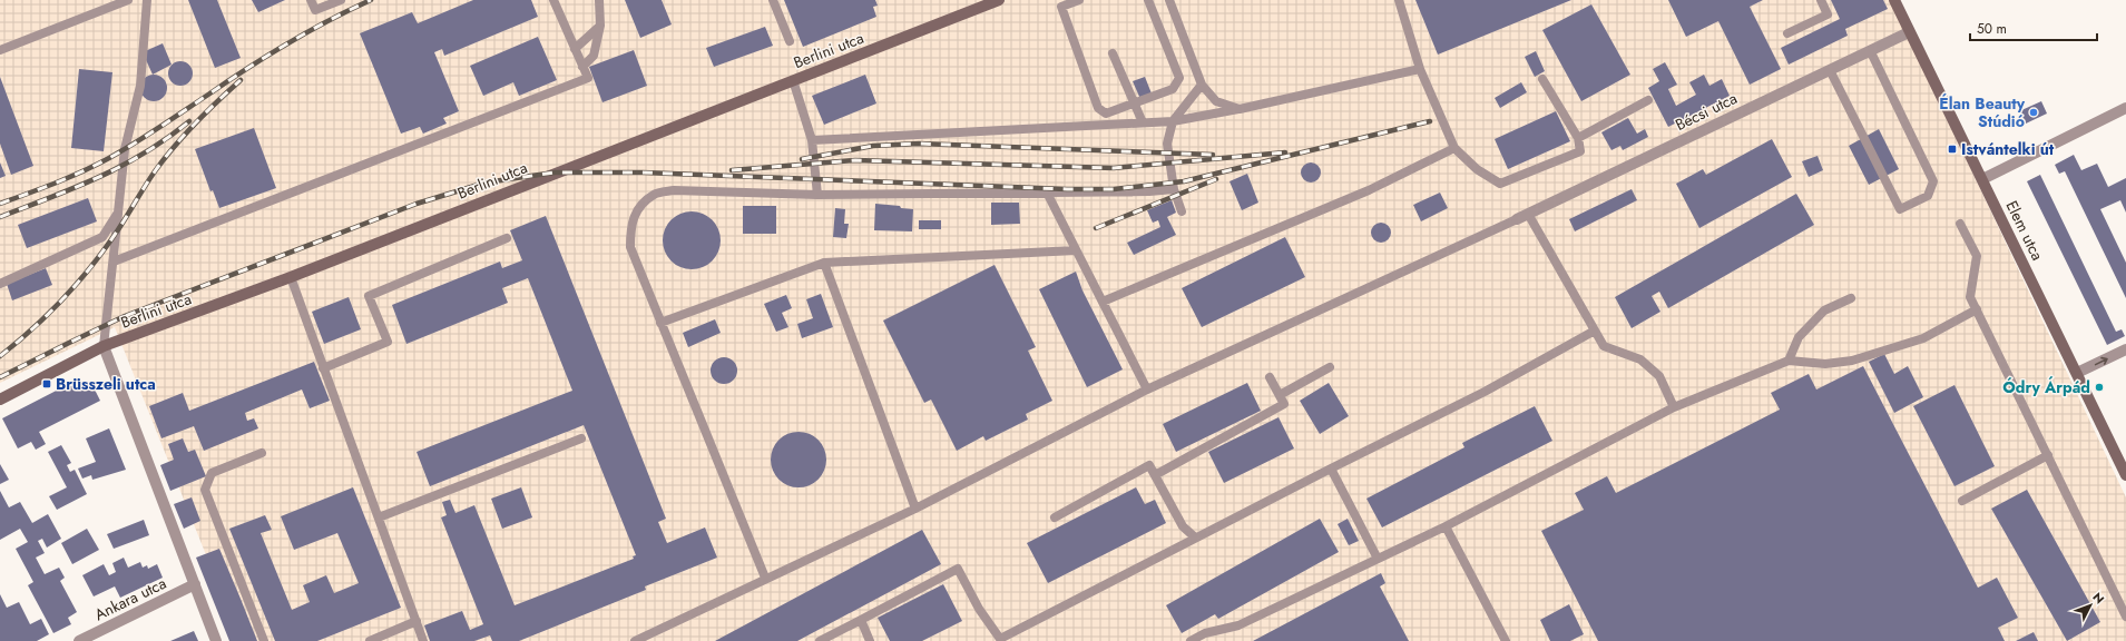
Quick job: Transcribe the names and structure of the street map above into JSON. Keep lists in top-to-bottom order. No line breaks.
{"streets":{"street":["Berlini utca","Bécsi utca","Elem utca","Ankara utca"]},"crossings":[["Bécsi utca","Elem utca"]],"places":{"other":["Élan Beauty Stúdió","Ódry Árpád"],"transit":["Istvántelki út","Brüsszeli utca"]},"scale_bar":"50 m","north":"top right"}
